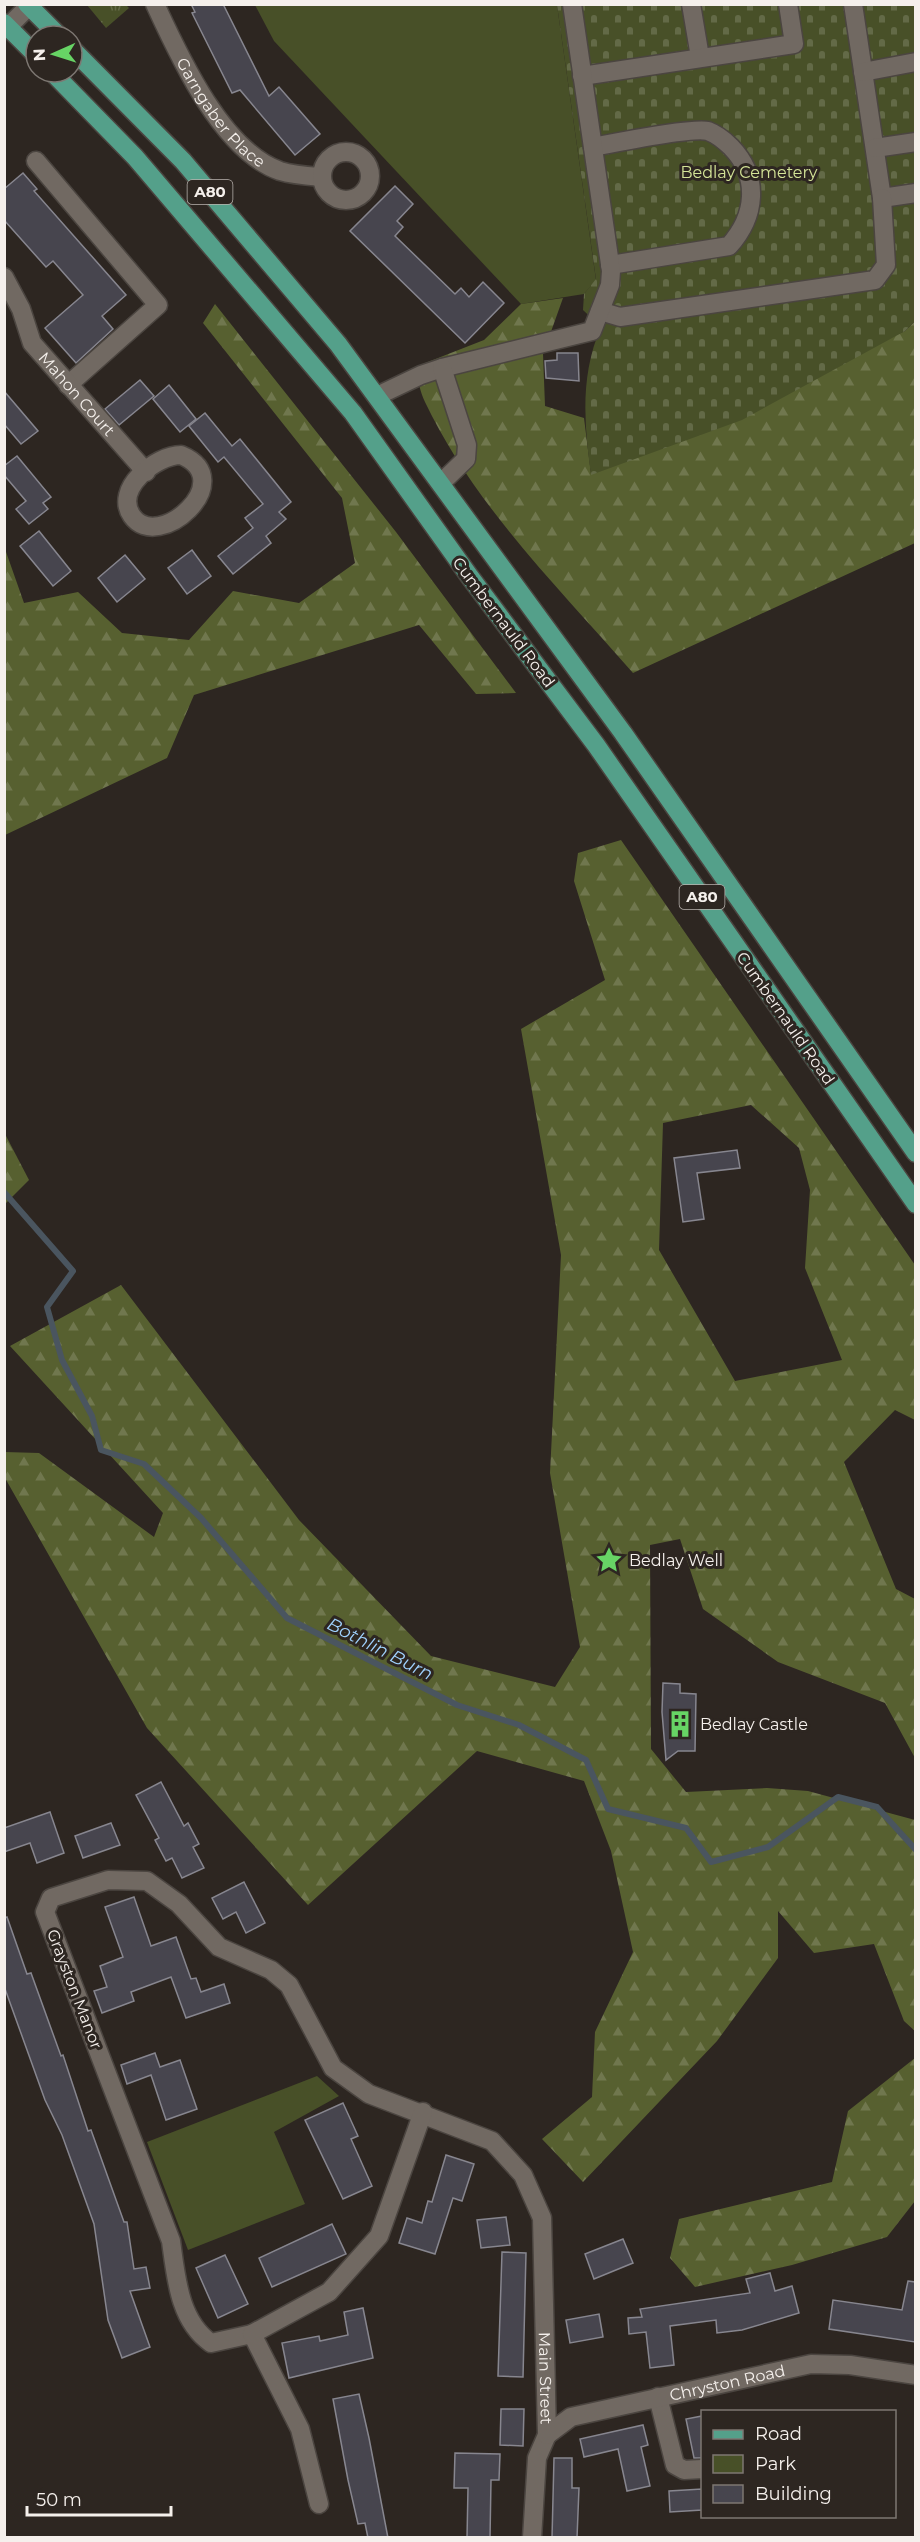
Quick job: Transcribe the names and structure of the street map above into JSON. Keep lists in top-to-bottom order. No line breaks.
{"streets":{"main road":["A80","Cumbernauld Road"],"street":["Garngaber Place","Mahon Court","Grayston Manor","Main Street","Chryston Road"]},"crossings":[["Grayston Manor","Main Street"],["Main Street","Chryston Road"]],"water":["Bothlin Burn"],"parks":["Bedlay Cemetery"],"places":{"place":["Bedlay Well"],"building":["Bedlay Castle"]},"legend":["Road","Park","Building"],"scale_bar":"50 m","north":"left"}
